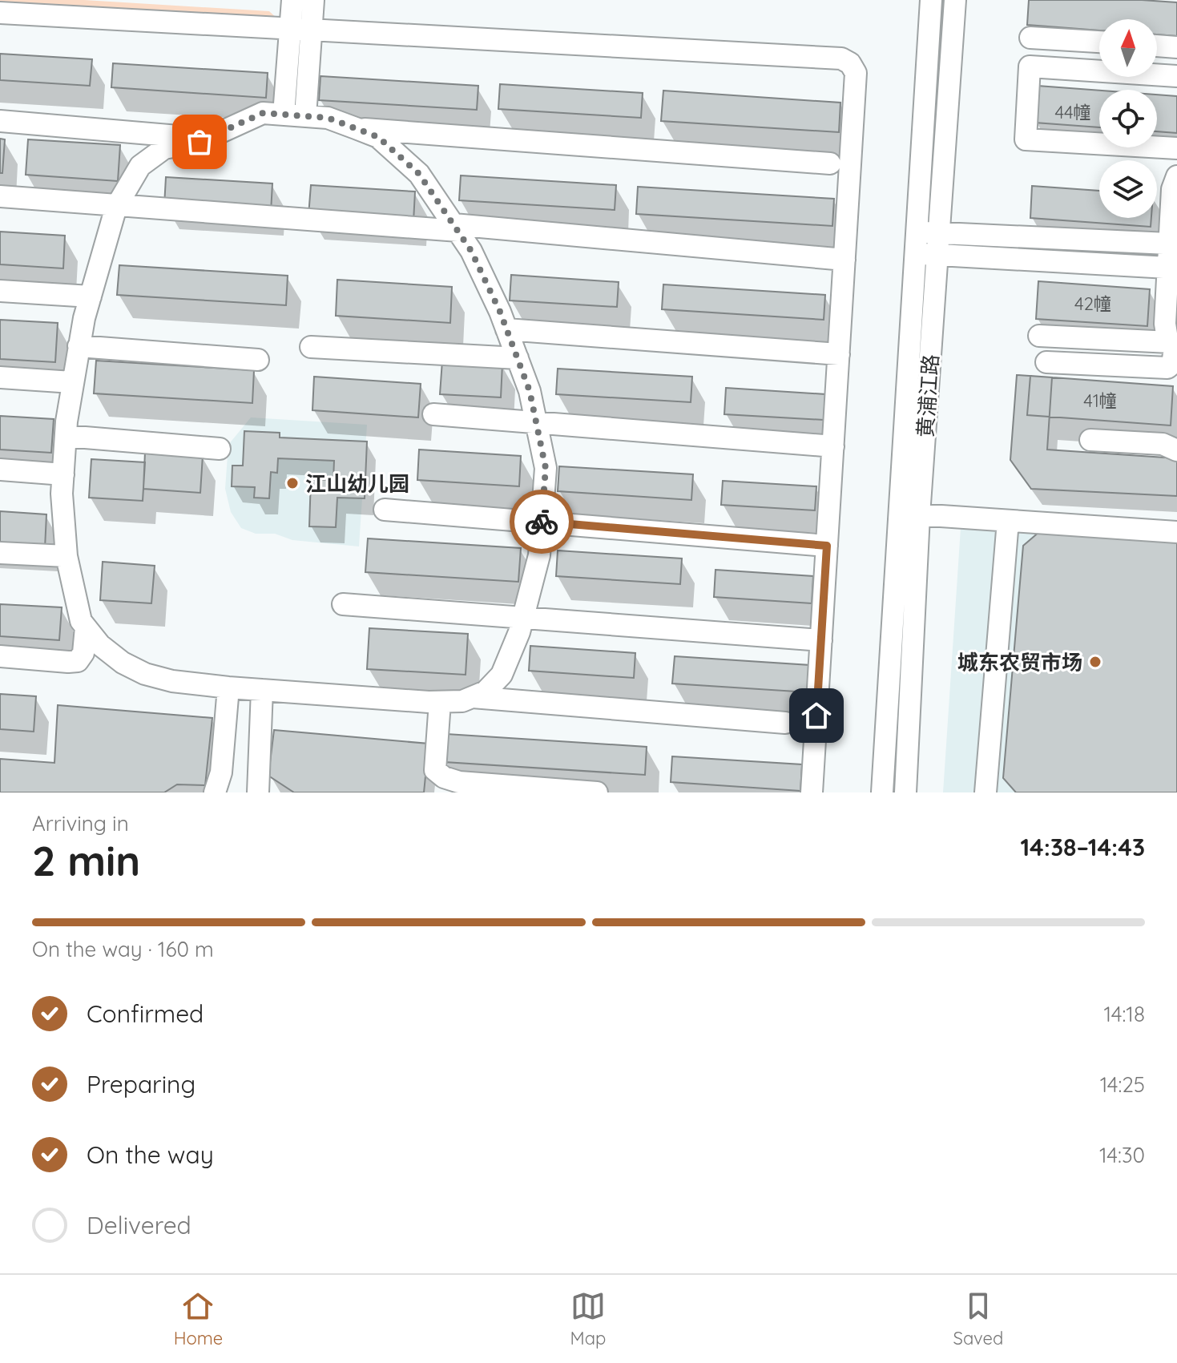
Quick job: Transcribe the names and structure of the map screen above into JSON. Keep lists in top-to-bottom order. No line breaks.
{"streets":{"street":["黄浦江路"]},"places":["江山幼儿园","城东农贸市场"],"house_numbers":["44幢","42幢","41幢"],"north":"top","page":{"heading":["2 min","Arriving in","14:38–14:43"],"bar":"On the way · 160 m","list":[["Confirmed","14:18"],["Preparing","14:25"],["On the way","14:30"],"Delivered"],"tabs":["Home","Map","Saved"]}}
